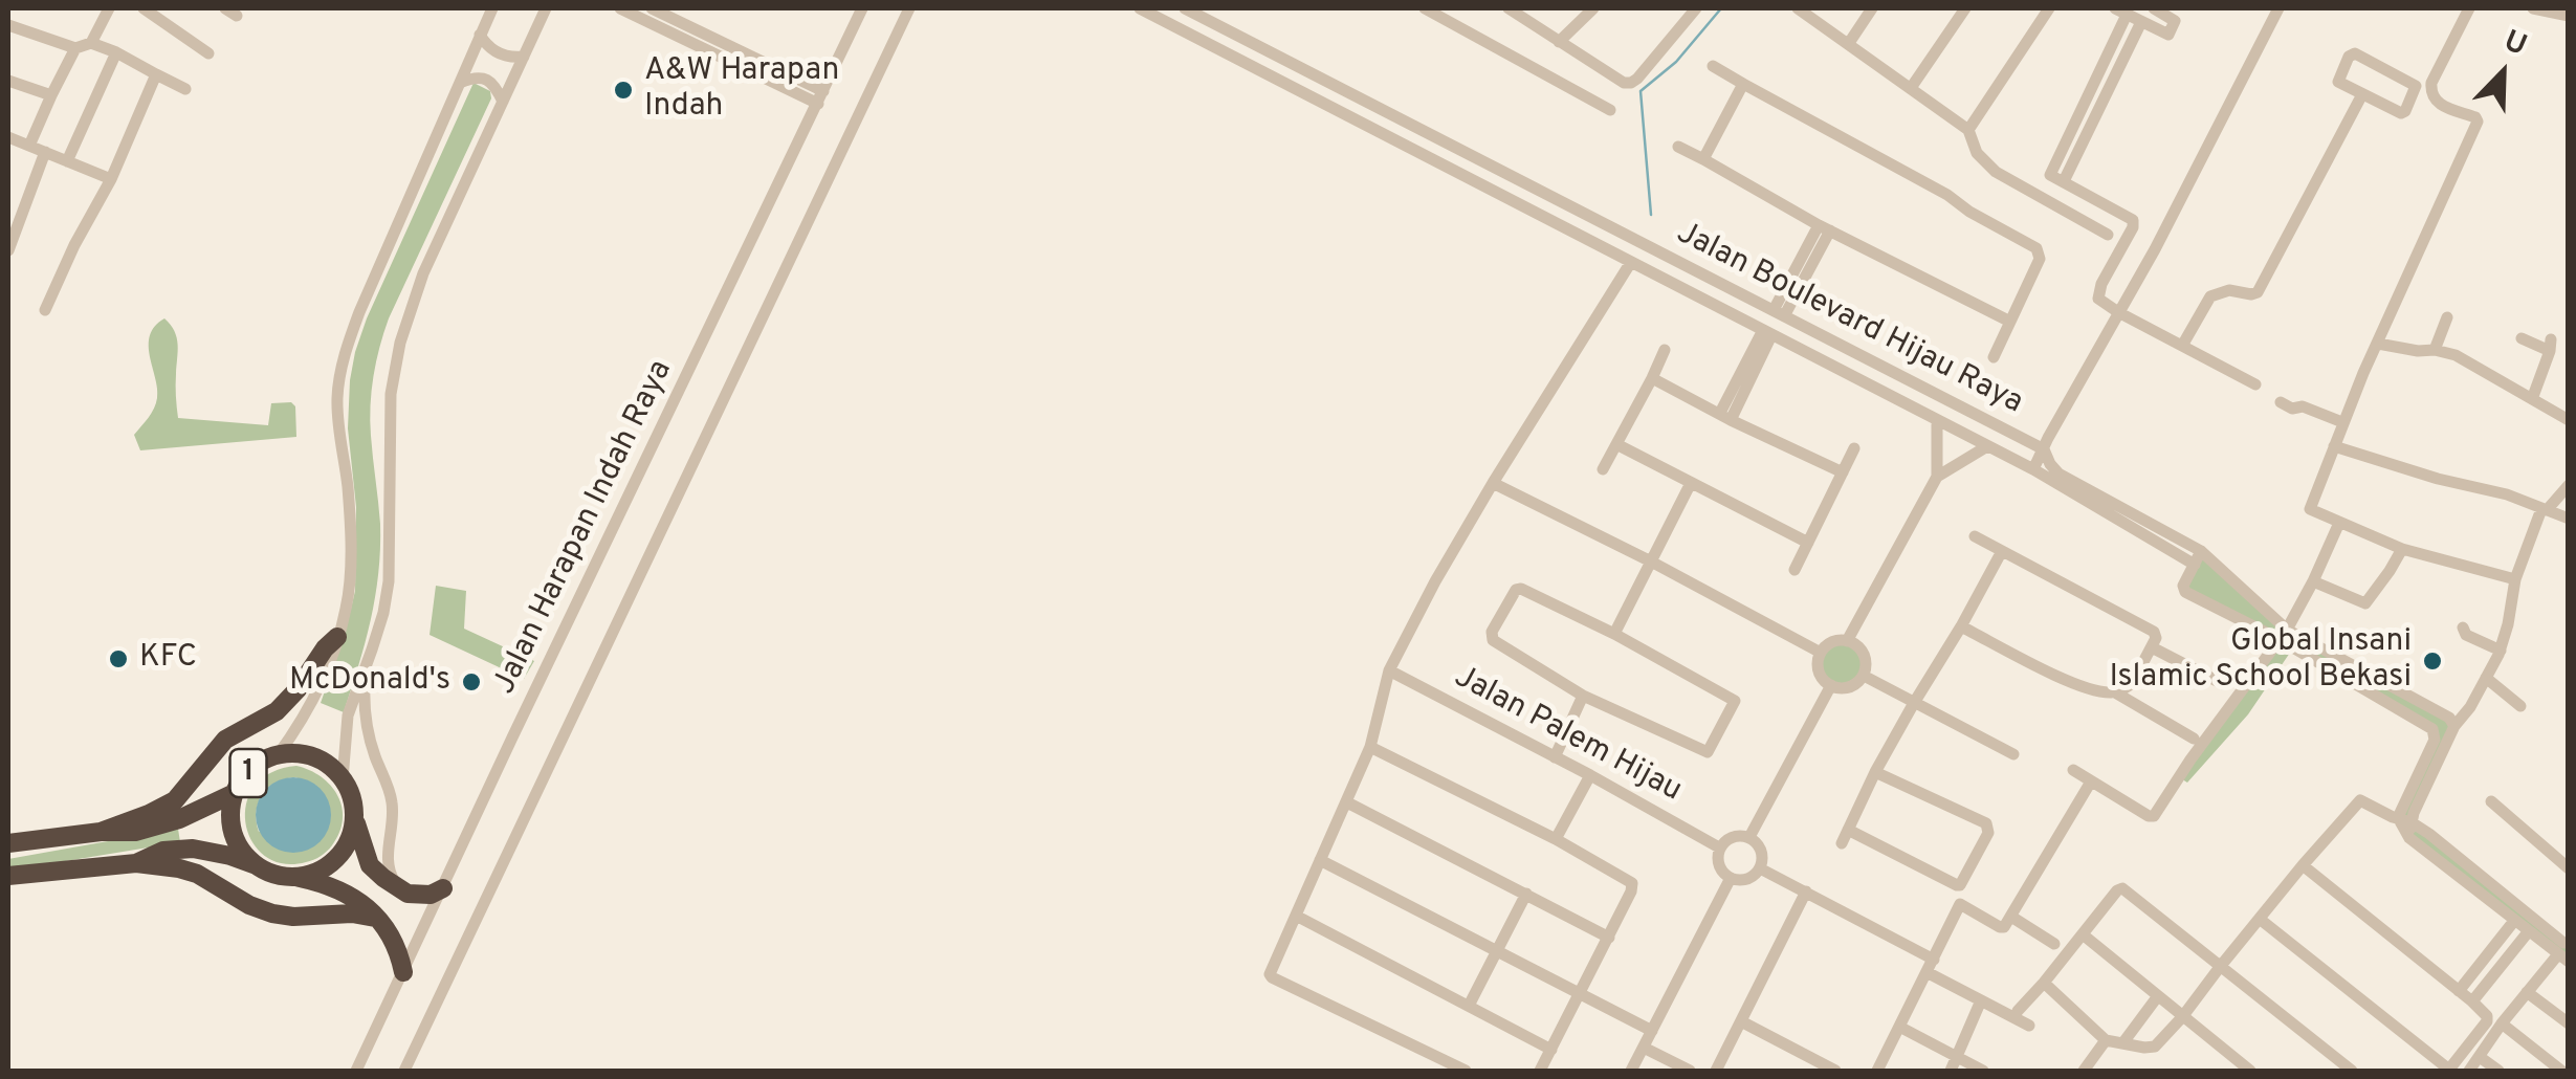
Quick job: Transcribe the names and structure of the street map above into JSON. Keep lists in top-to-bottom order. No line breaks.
{"streets":{"highway":["1"],"street":["Jalan Boulevard Hijau Raya","Jalan Harapan Indah Raya","Jalan Palem Hijau"]},"places":["A&W Harapan Indah","KFC","Global Insani Islamic School Bekasi","McDonald's"],"north":"top right"}
